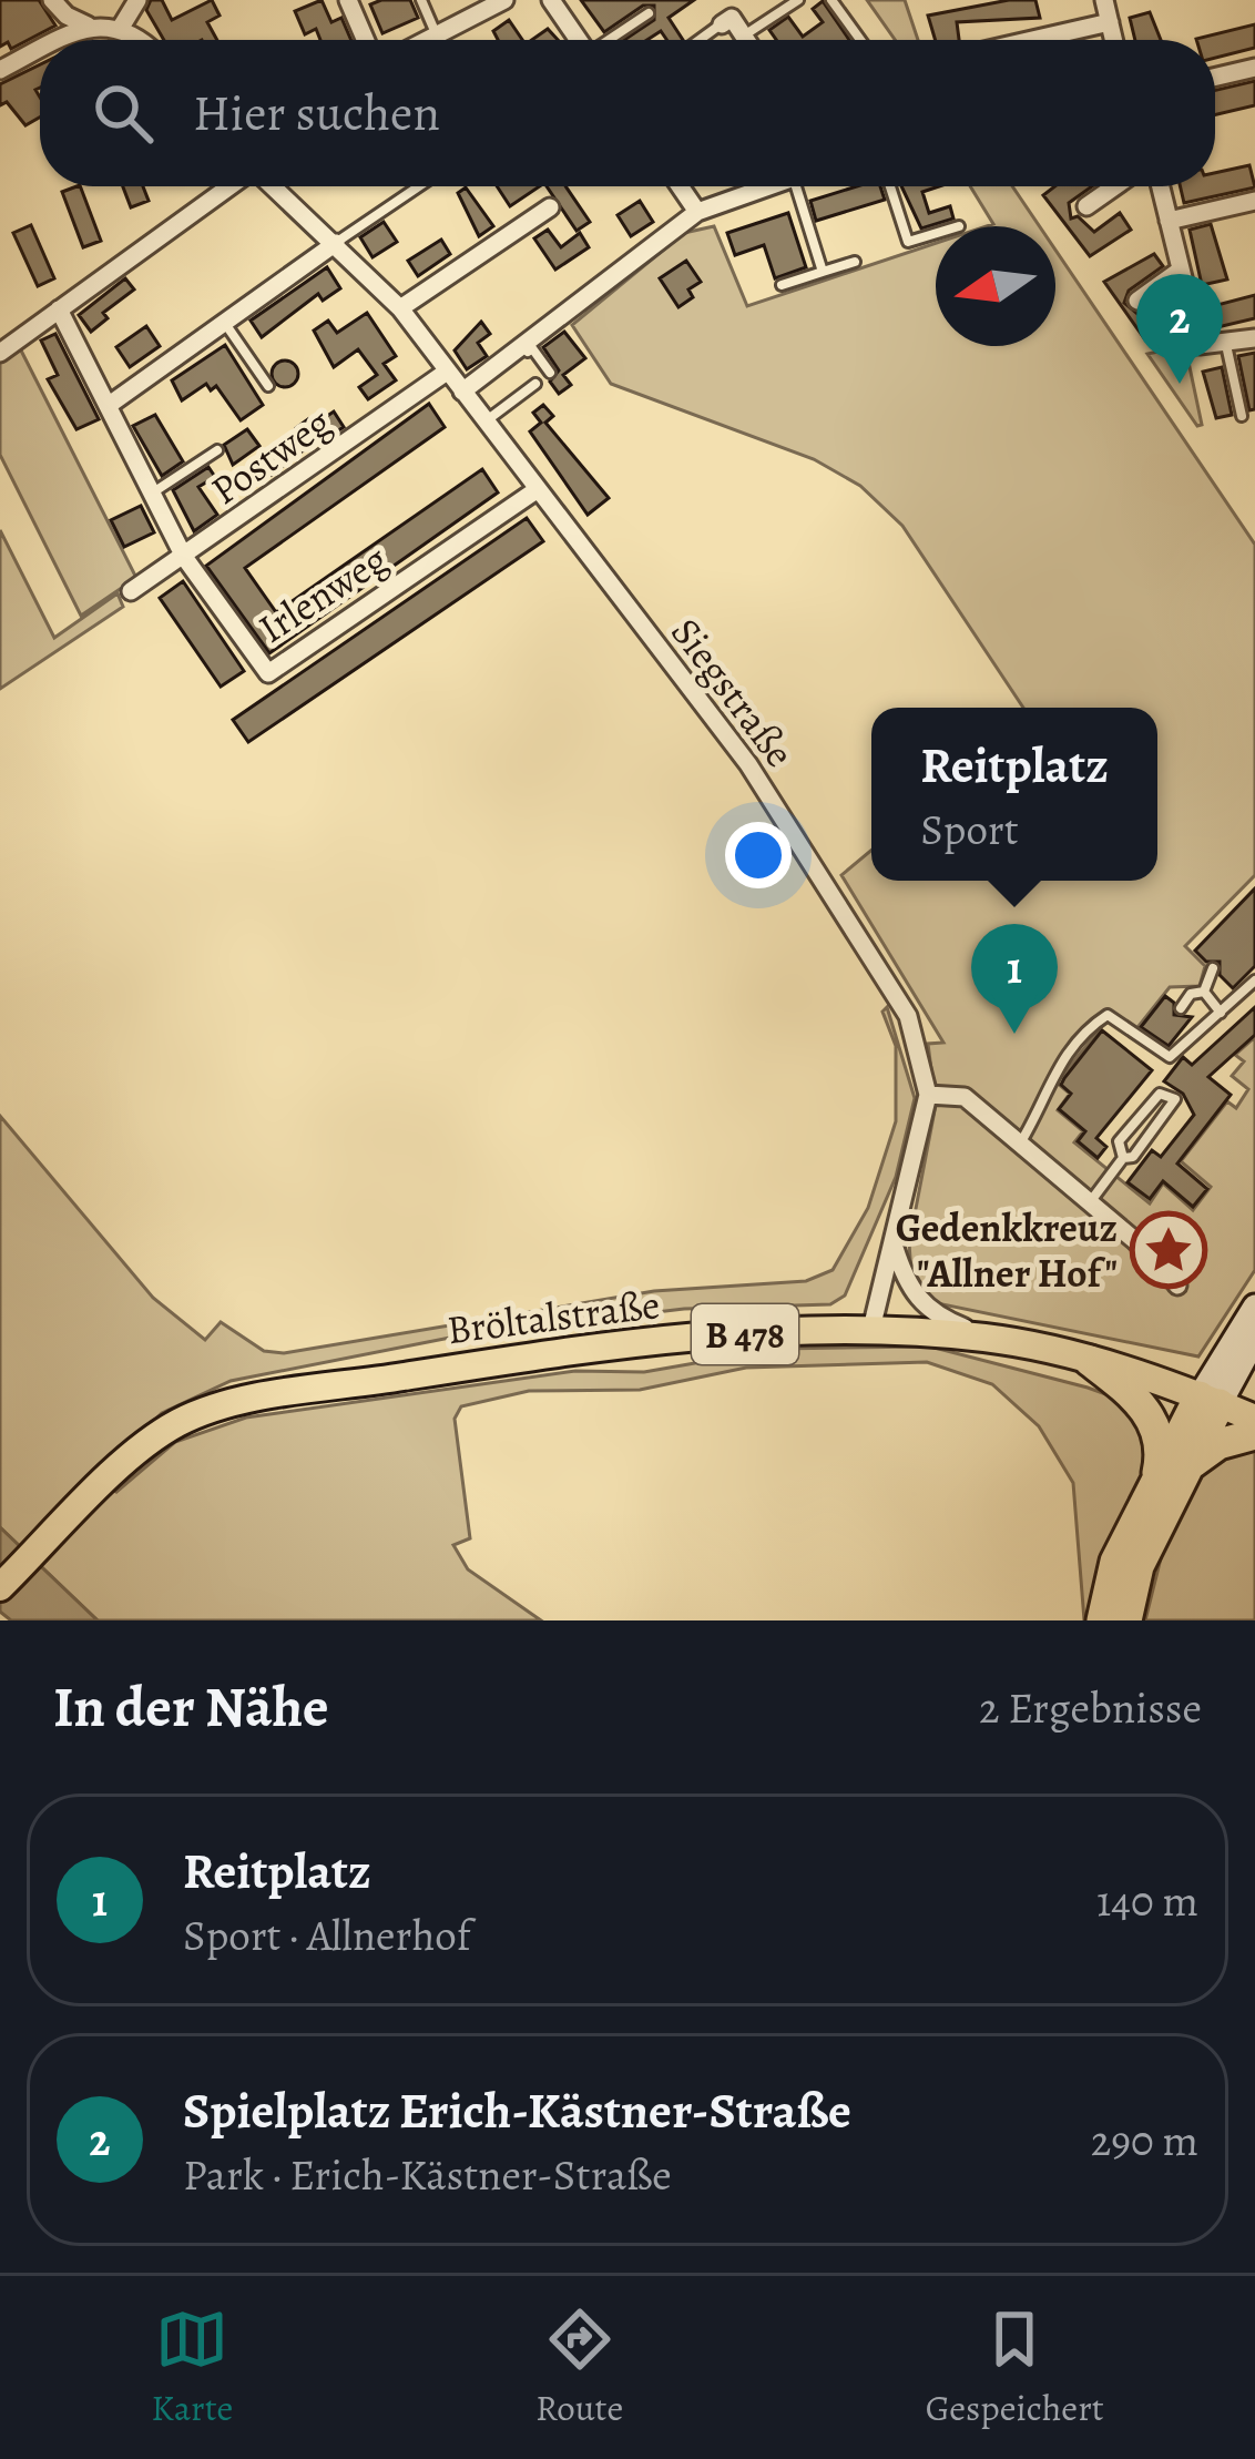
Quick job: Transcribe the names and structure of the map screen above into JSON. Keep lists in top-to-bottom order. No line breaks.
{"streets":{"main road":["Bröltalstraße","B 478"],"street":["Postweg","Irlenweg","Siegstraße"]},"crossings":[["Postweg","Irlenweg"],["Postweg","Siegstraße"],["Irlenweg","Siegstraße"],["Siegstraße","Bröltalstraße"]],"places":{"place":["Gedenkkreuz \"Allner Hof\""]},"north":"left","page":{"search":"Hier suchen","pins":["2","1"],"popup":["Reitplatz","Sport"],"heading":["In der Nähe","2 Ergebnisse"],"list":[{"mark":"1","name":"Reitplatz","note":"Sport · Allnerhof","value":"140 m"},{"mark":"2","name":"Spielplatz Erich-Kästner-Straße","note":"Park · Erich-Kästner-Straße","value":"290 m"}],"nav":["Karte","Route","Gespeichert"]}}
